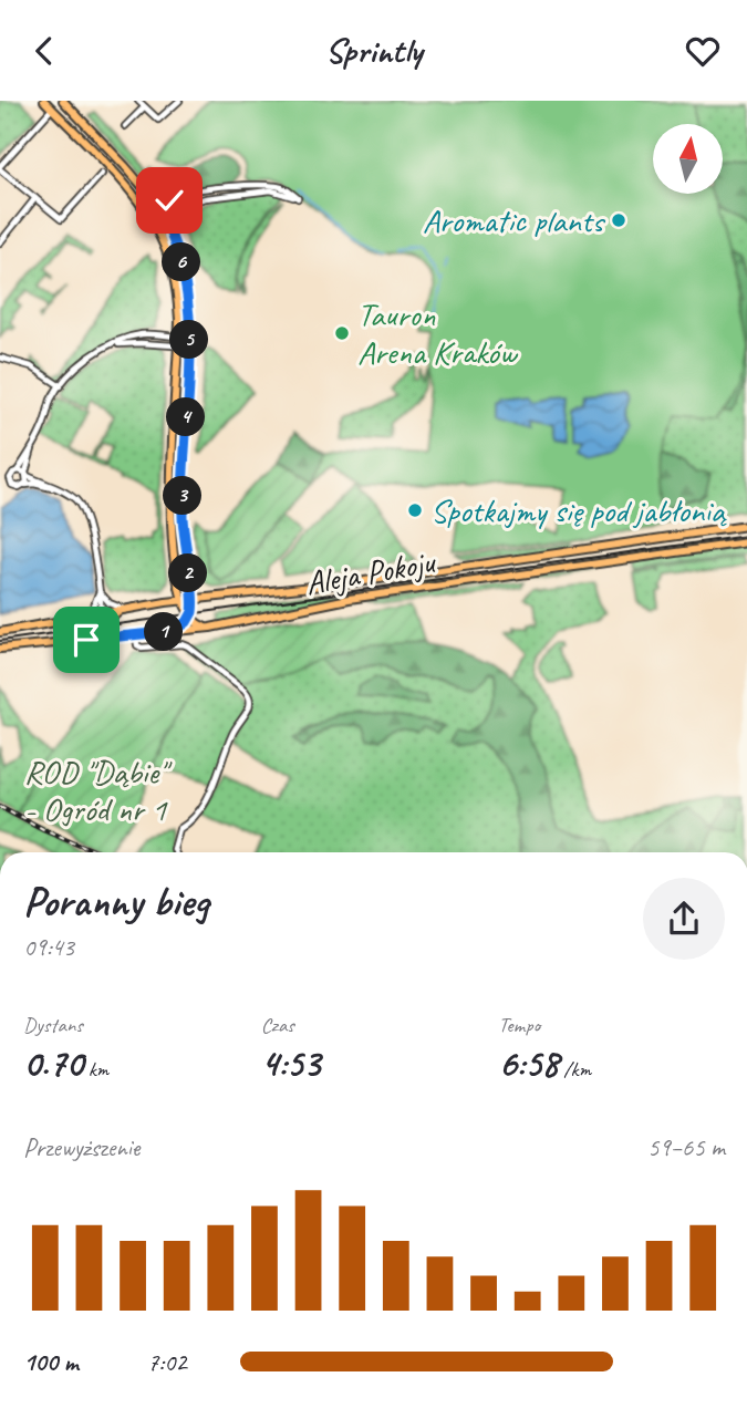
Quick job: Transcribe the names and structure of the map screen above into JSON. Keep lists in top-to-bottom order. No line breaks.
{"streets":{"main road":["Aleja Pokoju"]},"parks":["ROD \"Dąbie\" - Ogród nr 1"],"places":["Aromatic plants","Tauron Arena Kraków","Spotkajmy się pod jabłonią"],"north":"top","page":{"header":"Sprintly","pins":["6","5","4","3","2","1"],"heading":["Poranny bieg","09:43"],"stats":[["Dystans","0.70 km"],["Czas","4:53"],["Tempo","6:58 /km"]],"chart":["Przewyższenie","59–65 m"],"list":[{"name":"100 m","note":"7:02"}]}}
